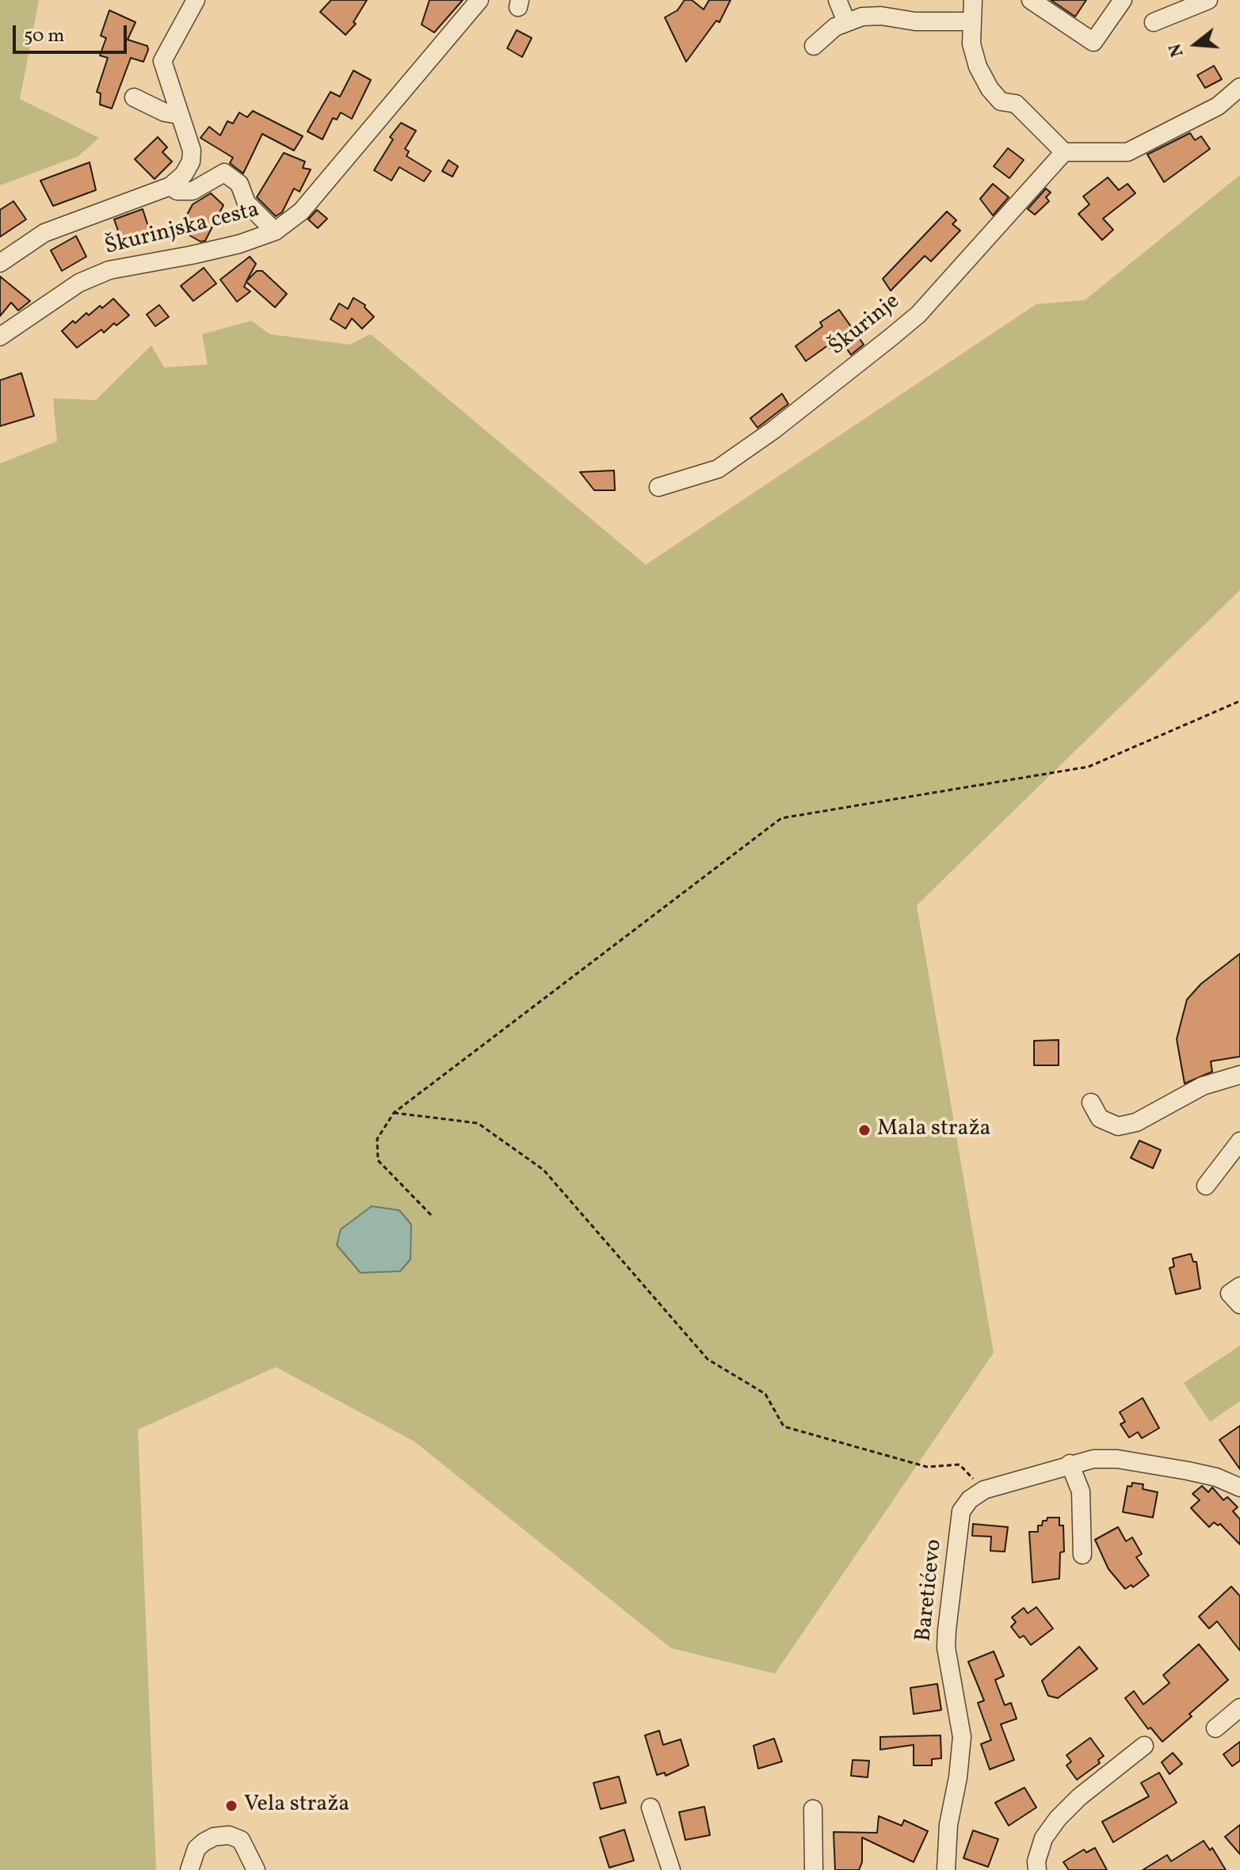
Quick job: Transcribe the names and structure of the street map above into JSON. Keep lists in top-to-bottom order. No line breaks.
{"streets":{"street":["Škurinjska cesta","Škurinje","Baretićevo"]},"places":["Mala straža","Vela straža"],"scale_bar":"50 m","north":"left"}
